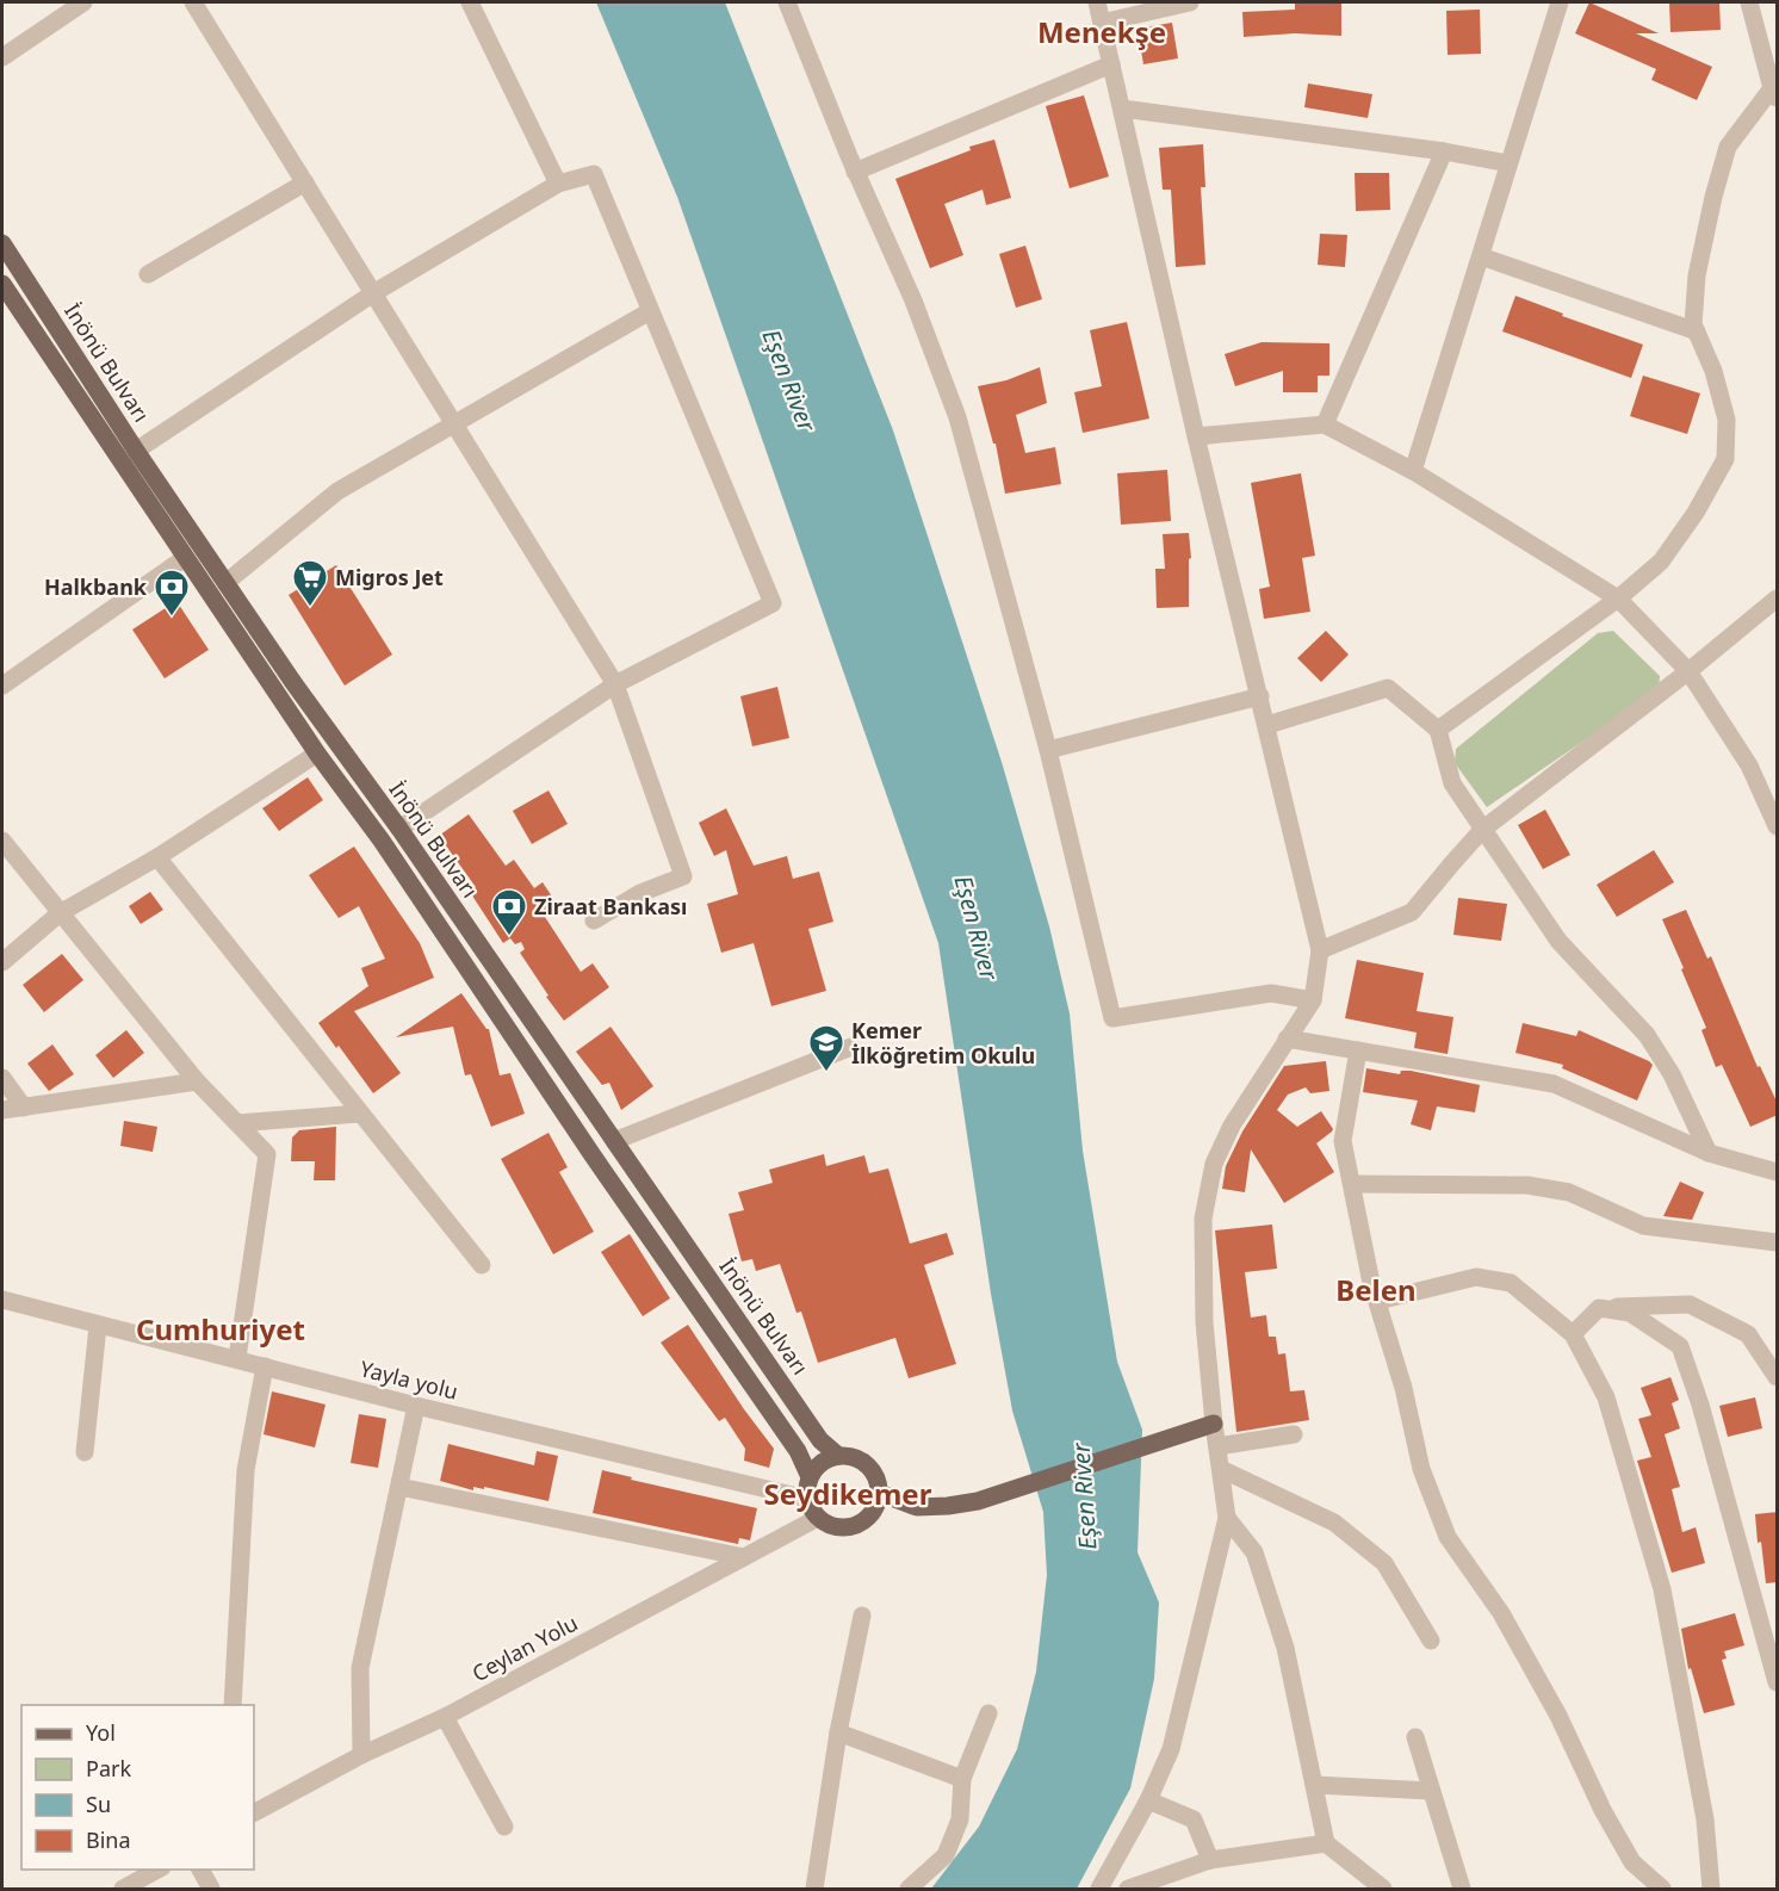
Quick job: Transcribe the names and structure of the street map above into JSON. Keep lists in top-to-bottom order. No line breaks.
{"streets":{"main road":["İnönü Bulvarı"],"street":["Yayla yolu","Ceylan Yolu"]},"crossings":[["İnönü Bulvarı","Yayla yolu"],["İnönü Bulvarı","Ceylan Yolu"],["Yayla yolu","Ceylan Yolu"]],"districts":["Menekşe","Belen","Cumhuriyet","Seydikemer"],"water":["Eşen River"],"places":{"supermarket":["Migros Jet"],"bank":["Halkbank","Ziraat Bankası"],"school or university":["Kemer İlköğretim Okulu"]},"legend":["Yol","Park","Su","Bina"]}
